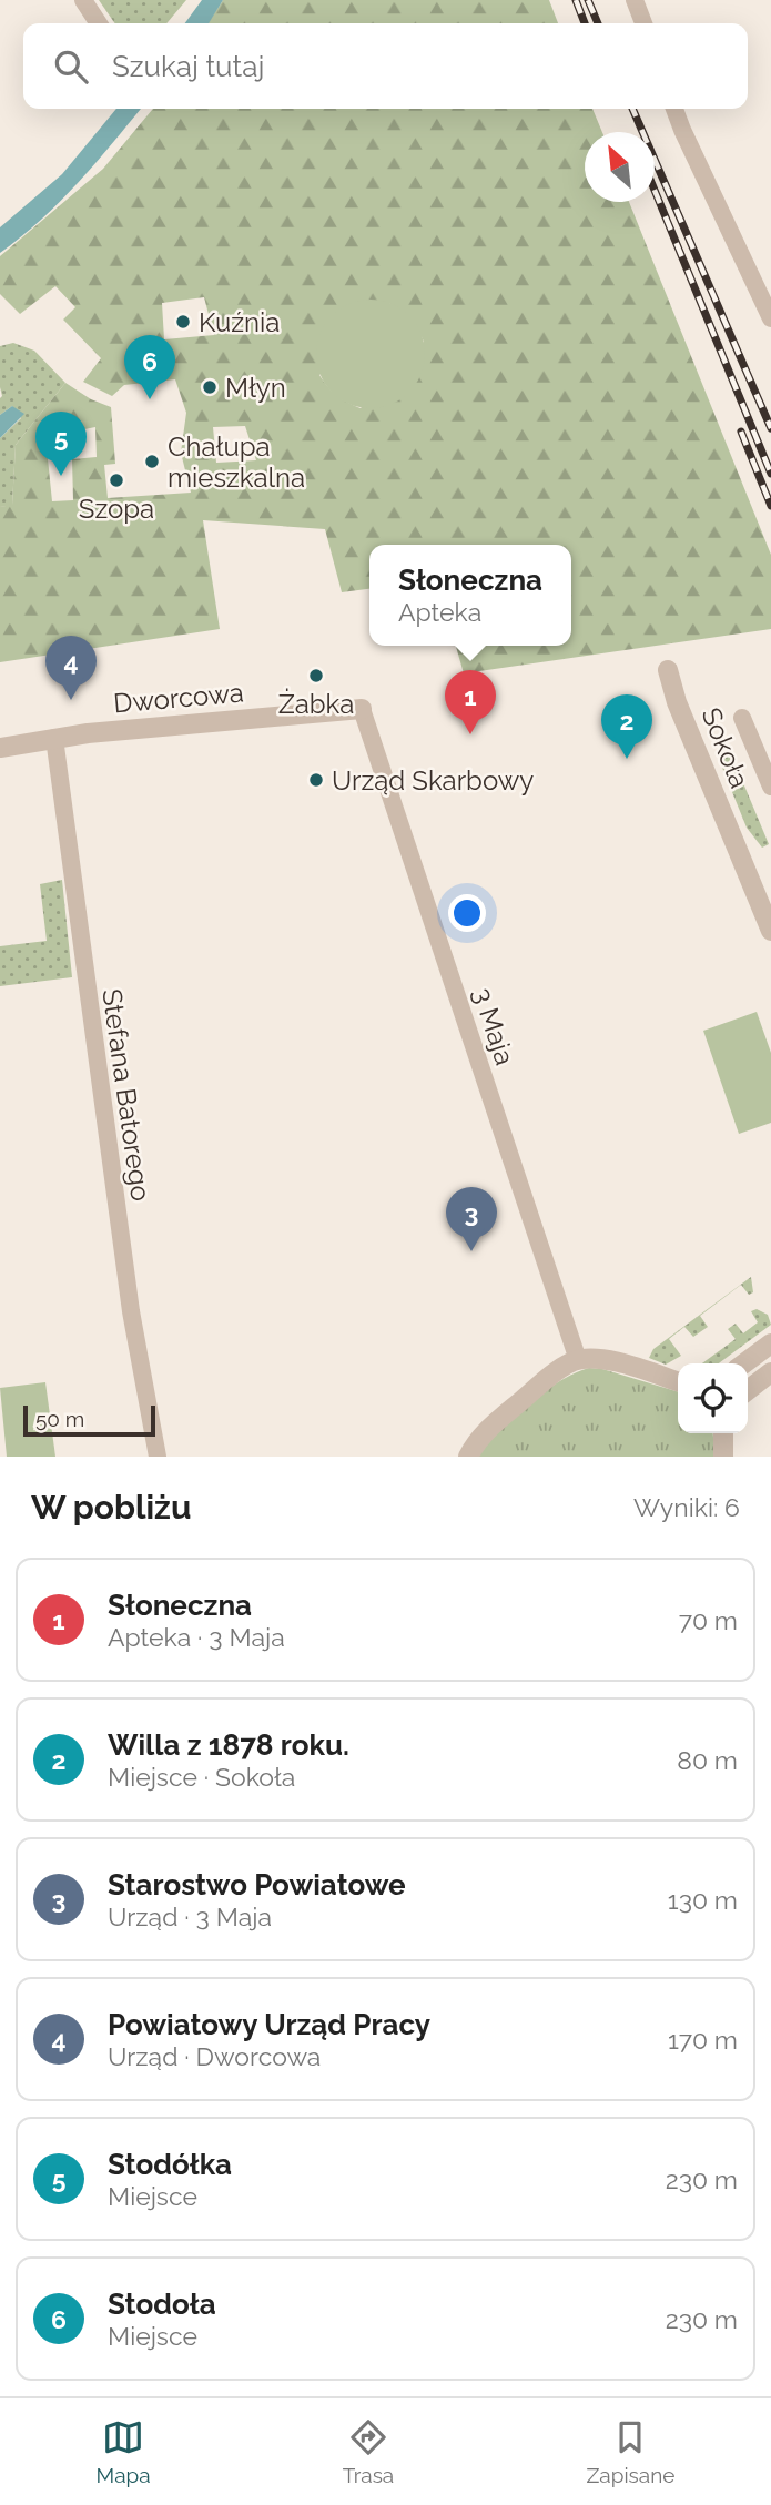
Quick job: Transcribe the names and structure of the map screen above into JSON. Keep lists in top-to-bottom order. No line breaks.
{"streets":{"street":["Dworcowa","Sokoła","3 Maja","Stefana Batorego"]},"crossings":[["Dworcowa","3 Maja"],["Dworcowa","Stefana Batorego"]],"places":["Kuźnia","Młyn","Chałupa mieszkalna","Szopa","Żabka","Urząd Skarbowy"],"scale_bar":"50 m","north":"top left","page":{"search":"Szukaj tutaj","pins":["6","5","4","1","2","3"],"popup":["Słoneczna","Apteka"],"scale":"50 m","heading":["W pobliżu","Wyniki: 6"],"list":[{"mark":"1","name":"Słoneczna","note":"Apteka · 3 Maja","value":"70 m"},{"mark":"2","name":"Willa z 1878 roku.","note":"Miejsce · Sokoła","value":"80 m"},{"mark":"3","name":"Starostwo Powiatowe","note":"Urząd · 3 Maja","value":"130 m"},{"mark":"4","name":"Powiatowy Urząd Pracy","note":"Urząd · Dworcowa","value":"170 m"},{"mark":"5","name":"Stodółka","note":"Miejsce","value":"230 m"},{"mark":"6","name":"Stodoła","note":"Miejsce","value":"230 m"}],"nav":["Mapa","Trasa","Zapisane"]}}
